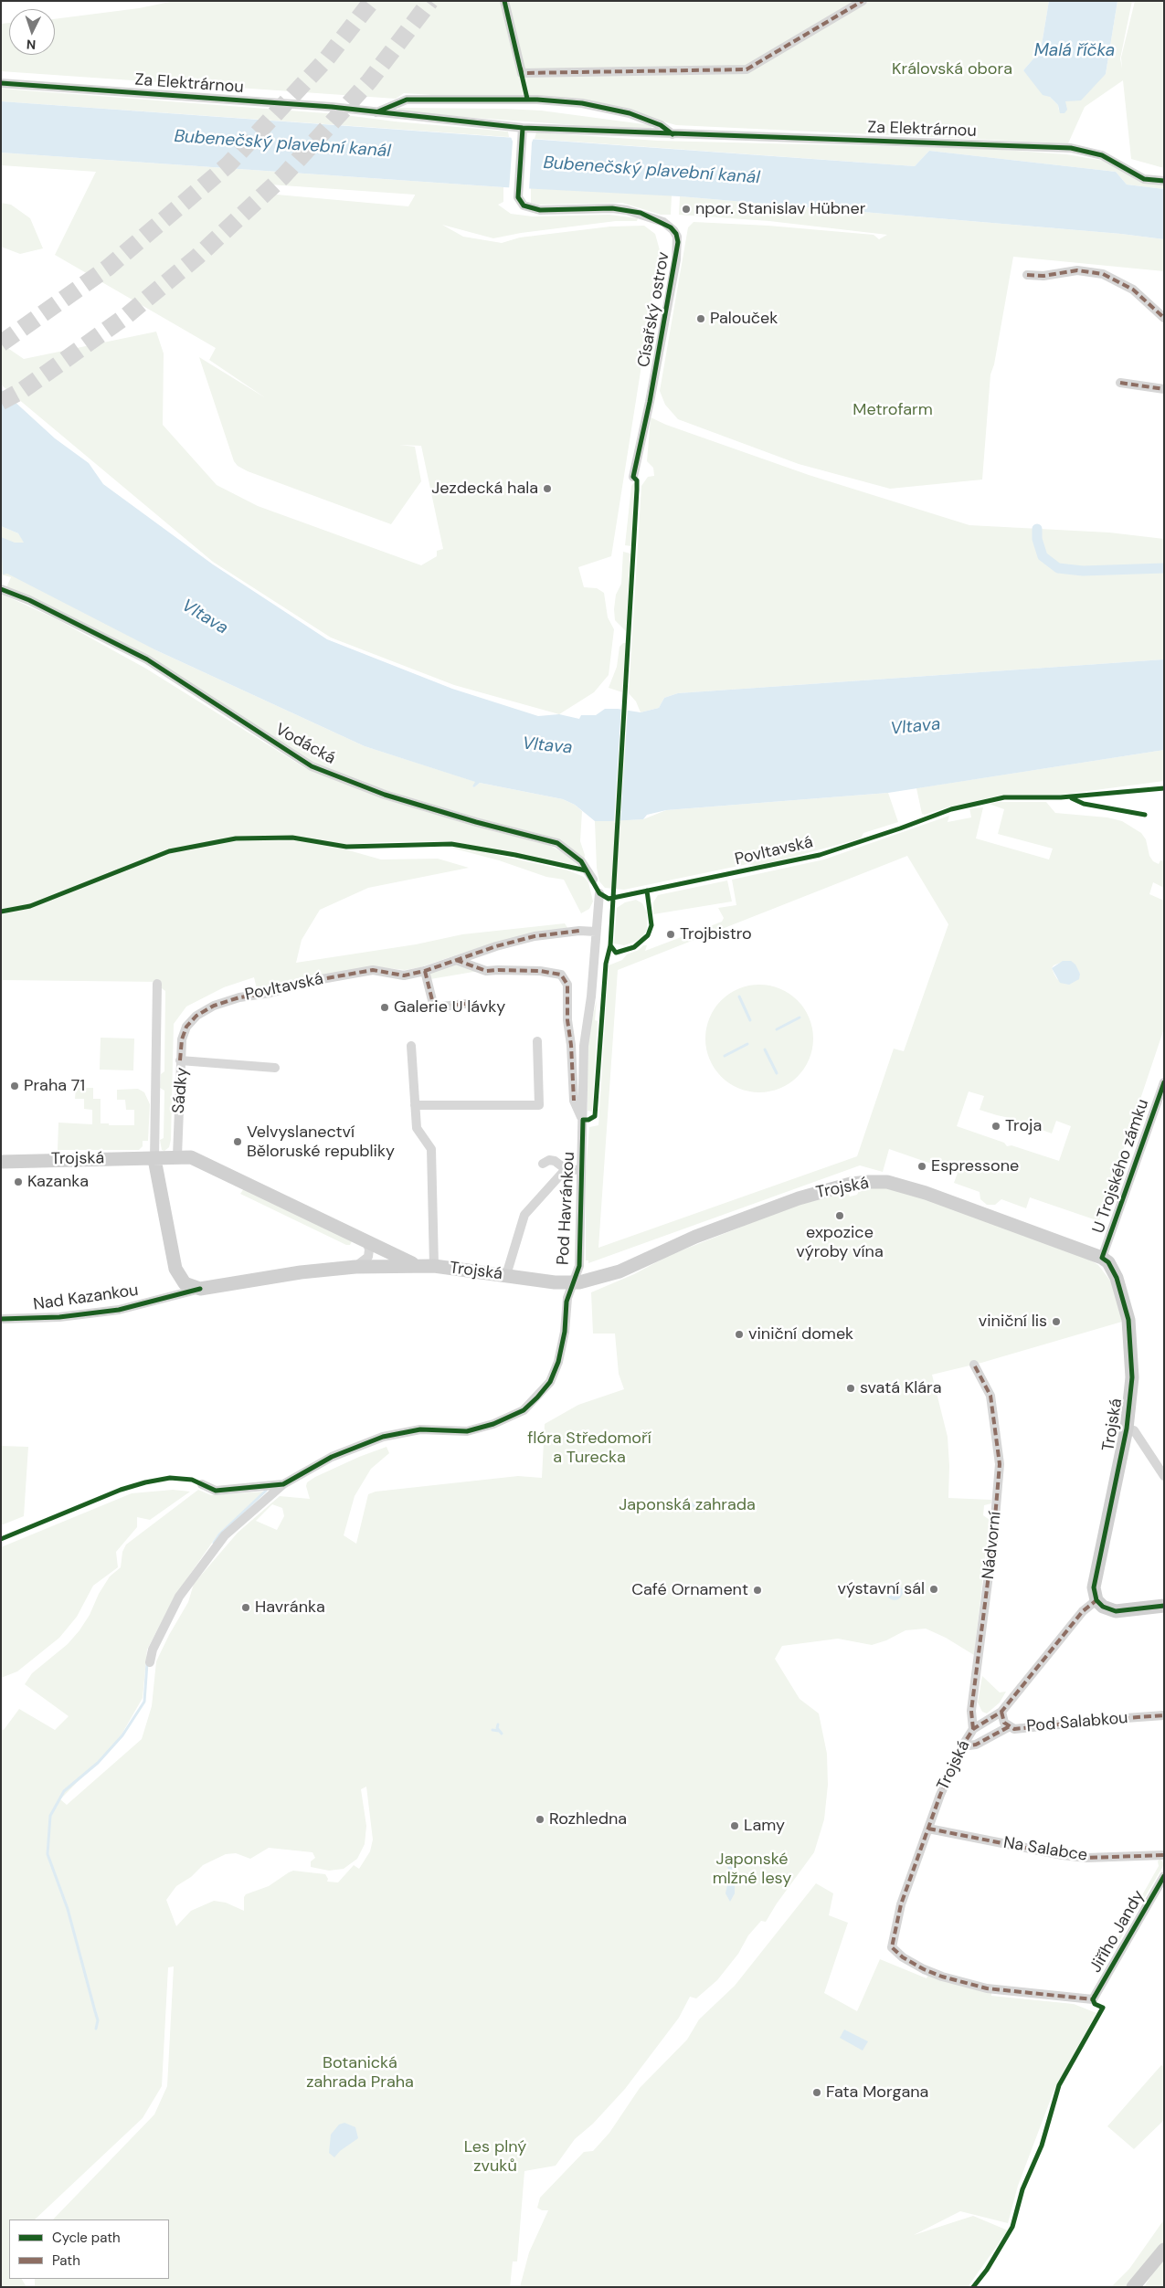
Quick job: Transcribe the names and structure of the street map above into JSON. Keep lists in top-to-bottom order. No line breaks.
{"streets":{"street":["Za Elektrárnou","Císařský ostrov","Vodácká","Povltavská","Sádky","Trojská","U Trojského zámku","Pod Havránkou","Nad Kazankou","Nádvorní","Pod Salabkou","Na Salabce","Jiřího Jandy"]},"crossings":[["Za Elektrárnou","Císařský ostrov"],["Povltavská","Sádky"],["Povltavská","Pod Havránkou"],["Sádky","Trojská"],["Trojská","U Trojského zámku"],["Trojská","Pod Havránkou"],["Trojská","Nad Kazankou"],["Trojská","Nádvorní"],["Trojská","Pod Salabkou"],["Trojská","Na Salabce"],["Trojská","Jiřího Jandy"]],"water":["Malá říčka","Bubenečský plavební kanál","Vltava"],"parks":["Královská obora","Metrofarm","flóra Středomoří a Turecka","Japonská zahrada","Japonské mlžné lesy","Botanická zahrada Praha","Les plný zvuků"],"places":["npor. Stanislav Hübner","Palouček","Jezdecká hala","Trojbistro","Galerie U lávky","Praha 71","Troja","Velvyslanectví Běloruské republiky","Espressone","Kazanka","expozice výroby vína","viniční lis","viniční domek","svatá Klára","výstavní sál","Café Ornament","Havránka","Rozhledna","Lamy","Fata Morgana"],"legend":["Cycle path","Path"],"north":"bottom"}
